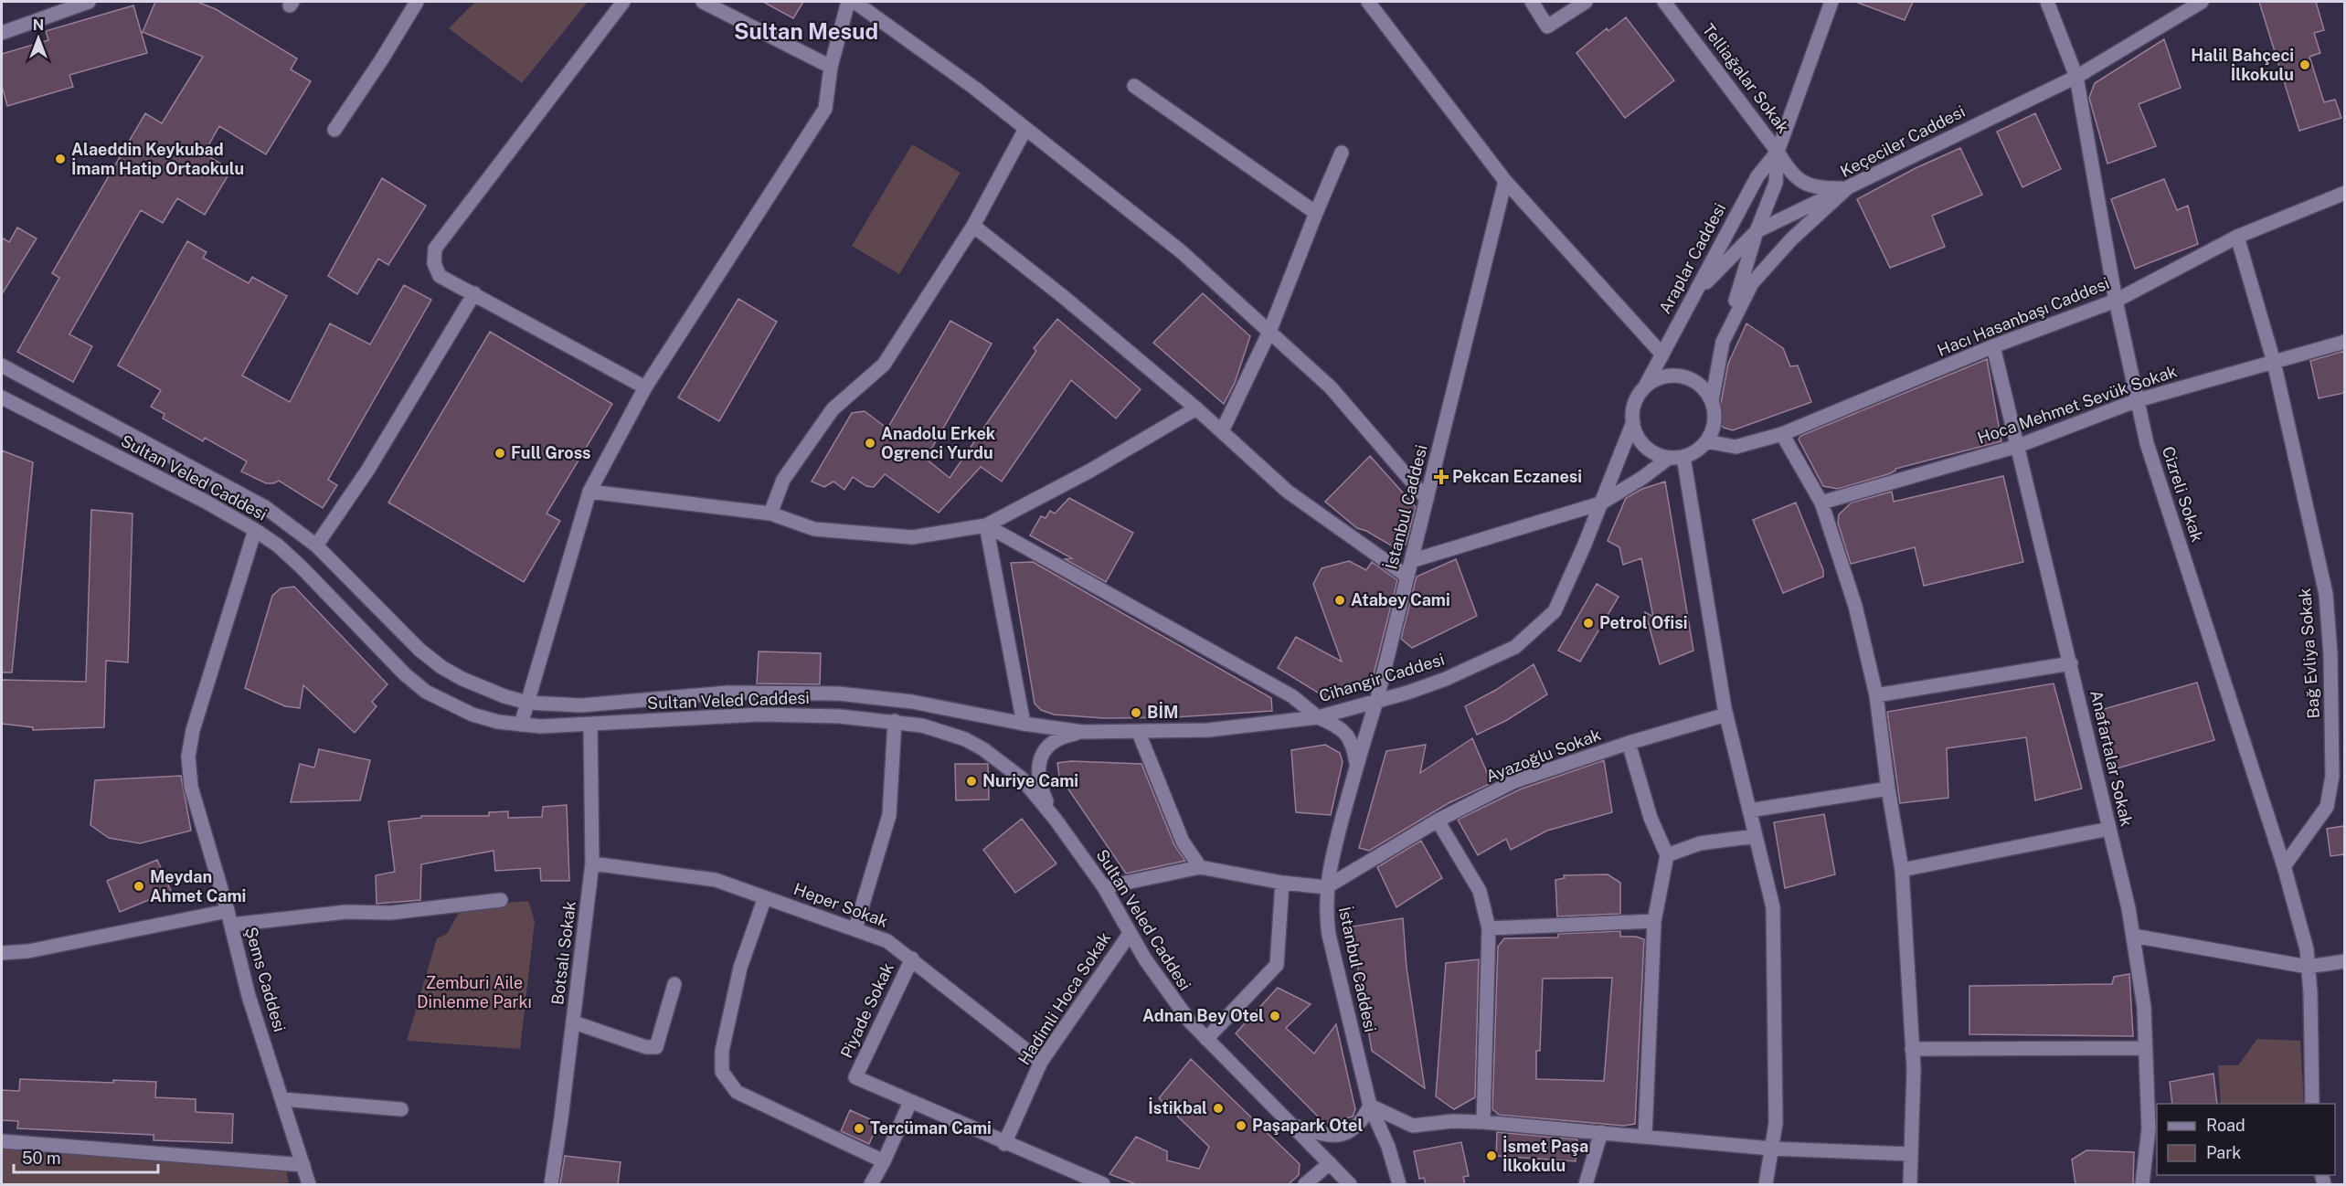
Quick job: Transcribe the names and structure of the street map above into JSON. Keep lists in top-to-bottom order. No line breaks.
{"streets":{"street":["Telliağalar Sokak","Keçeciler Caddesi","Araplar Caddesi","Hacı Hasanbaşı Caddesi","Hoca Mehmet Sevük Sokak","Sultan Veled Caddesi","Cizreli Sokak","İstanbul Caddesi","Bağ Evliya Sokak","Cihangir Caddesi","Ayazoğlu Sokak","Anafartalar Sokak","Heper Sokak","Botsalı Sokak","Şems Caddesi","Hadimli Hoca Sokak","Piyade Sokak"]},"crossings":[["Telliağalar Sokak","Keçeciler Caddesi"],["Telliağalar Sokak","Araplar Caddesi"],["Keçeciler Caddesi","Araplar Caddesi"],["Keçeciler Caddesi","Hacı Hasanbaşı Caddesi"],["Keçeciler Caddesi","Cizreli Sokak"],["Keçeciler Caddesi","Cihangir Caddesi"],["Araplar Caddesi","Hacı Hasanbaşı Caddesi"],["Araplar Caddesi","Cihangir Caddesi"],["Hacı Hasanbaşı Caddesi","Cizreli Sokak"],["Hacı Hasanbaşı Caddesi","Bağ Evliya Sokak"],["Hacı Hasanbaşı Caddesi","Cihangir Caddesi"],["Hacı Hasanbaşı Caddesi","Anafartalar Sokak"],["Hoca Mehmet Sevük Sokak","Cizreli Sokak"],["Hoca Mehmet Sevük Sokak","Bağ Evliya Sokak"],["Hoca Mehmet Sevük Sokak","Anafartalar Sokak"],["Sultan Veled Caddesi","Cihangir Caddesi"],["Sultan Veled Caddesi","Botsalı Sokak"],["Sultan Veled Caddesi","Şems Caddesi"],["Sultan Veled Caddesi","Hadimli Hoca Sokak"],["Cizreli Sokak","Bağ Evliya Sokak"],["İstanbul Caddesi","Cihangir Caddesi"],["İstanbul Caddesi","Ayazoğlu Sokak"],["Heper Sokak","Botsalı Sokak"],["Heper Sokak","Hadimli Hoca Sokak"],["Heper Sokak","Piyade Sokak"]],"districts":["Sultan Mesud"],"parks":["Zemburi Aile Dinlenme Parkı"],"places":{"other":["Halil Bahçeci İlkokulu","Alaeddin Keykubad İmam Hatip Ortaokulu","Anadolu Erkek Ogrenci Yurdu","Full Gross","Atabey Cami","Petrol Ofisi","BİM","Nuriye Cami","Meydan Ahmet Cami","Adnan Bey Otel","İstikbal","Paşapark Otel","Tercüman Cami","İsmet Paşa İlkokulu"],"health":["Pekcan Eczanesi"]},"legend":["Road","Park"],"scale_bar":"50 m","north":"top"}
